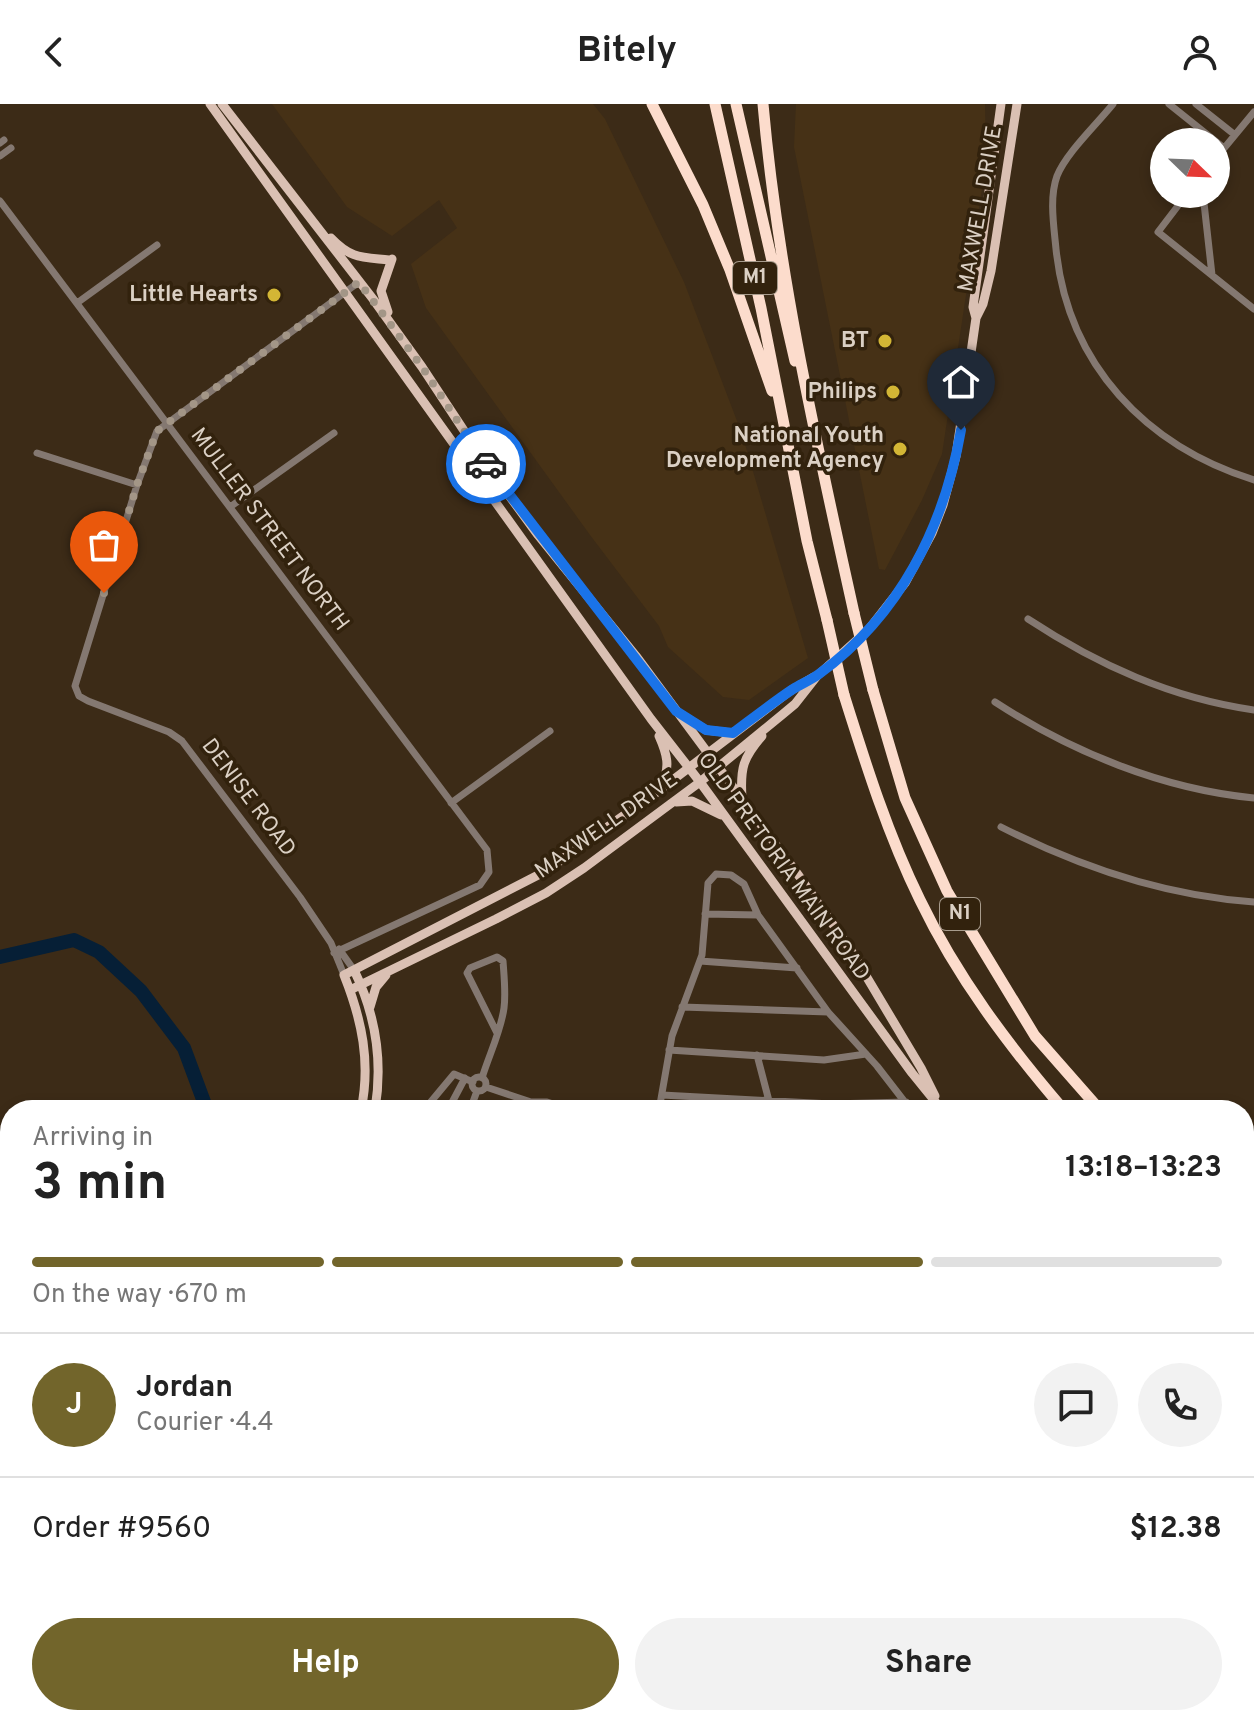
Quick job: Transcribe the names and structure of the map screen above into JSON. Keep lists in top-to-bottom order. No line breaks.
{"streets":{"highway":["M1","N1"],"main road":["MAXWELL DRIVE","OLD PRETORIA MAIN ROAD"],"street":["MULLER STREET NORTH","DENISE ROAD"]},"crossings":[["MAXWELL DRIVE","DENISE ROAD"],["MAXWELL DRIVE","OLD PRETORIA MAIN ROAD"],["M1","N1"],["MULLER STREET NORTH","DENISE ROAD"]],"places":["Little Hearts","BT","Philips","National Youth Development Agency"],"north":"bottom right","page":{"header":"Bitely","heading":["3 min","Arriving in","13:18–13:23"],"panel":["Jordan","Courier · 4.4","Order #9560","$12.38"],"bar":"On the way · 670 m","round":"J","buttons":["Help","Share"]}}
